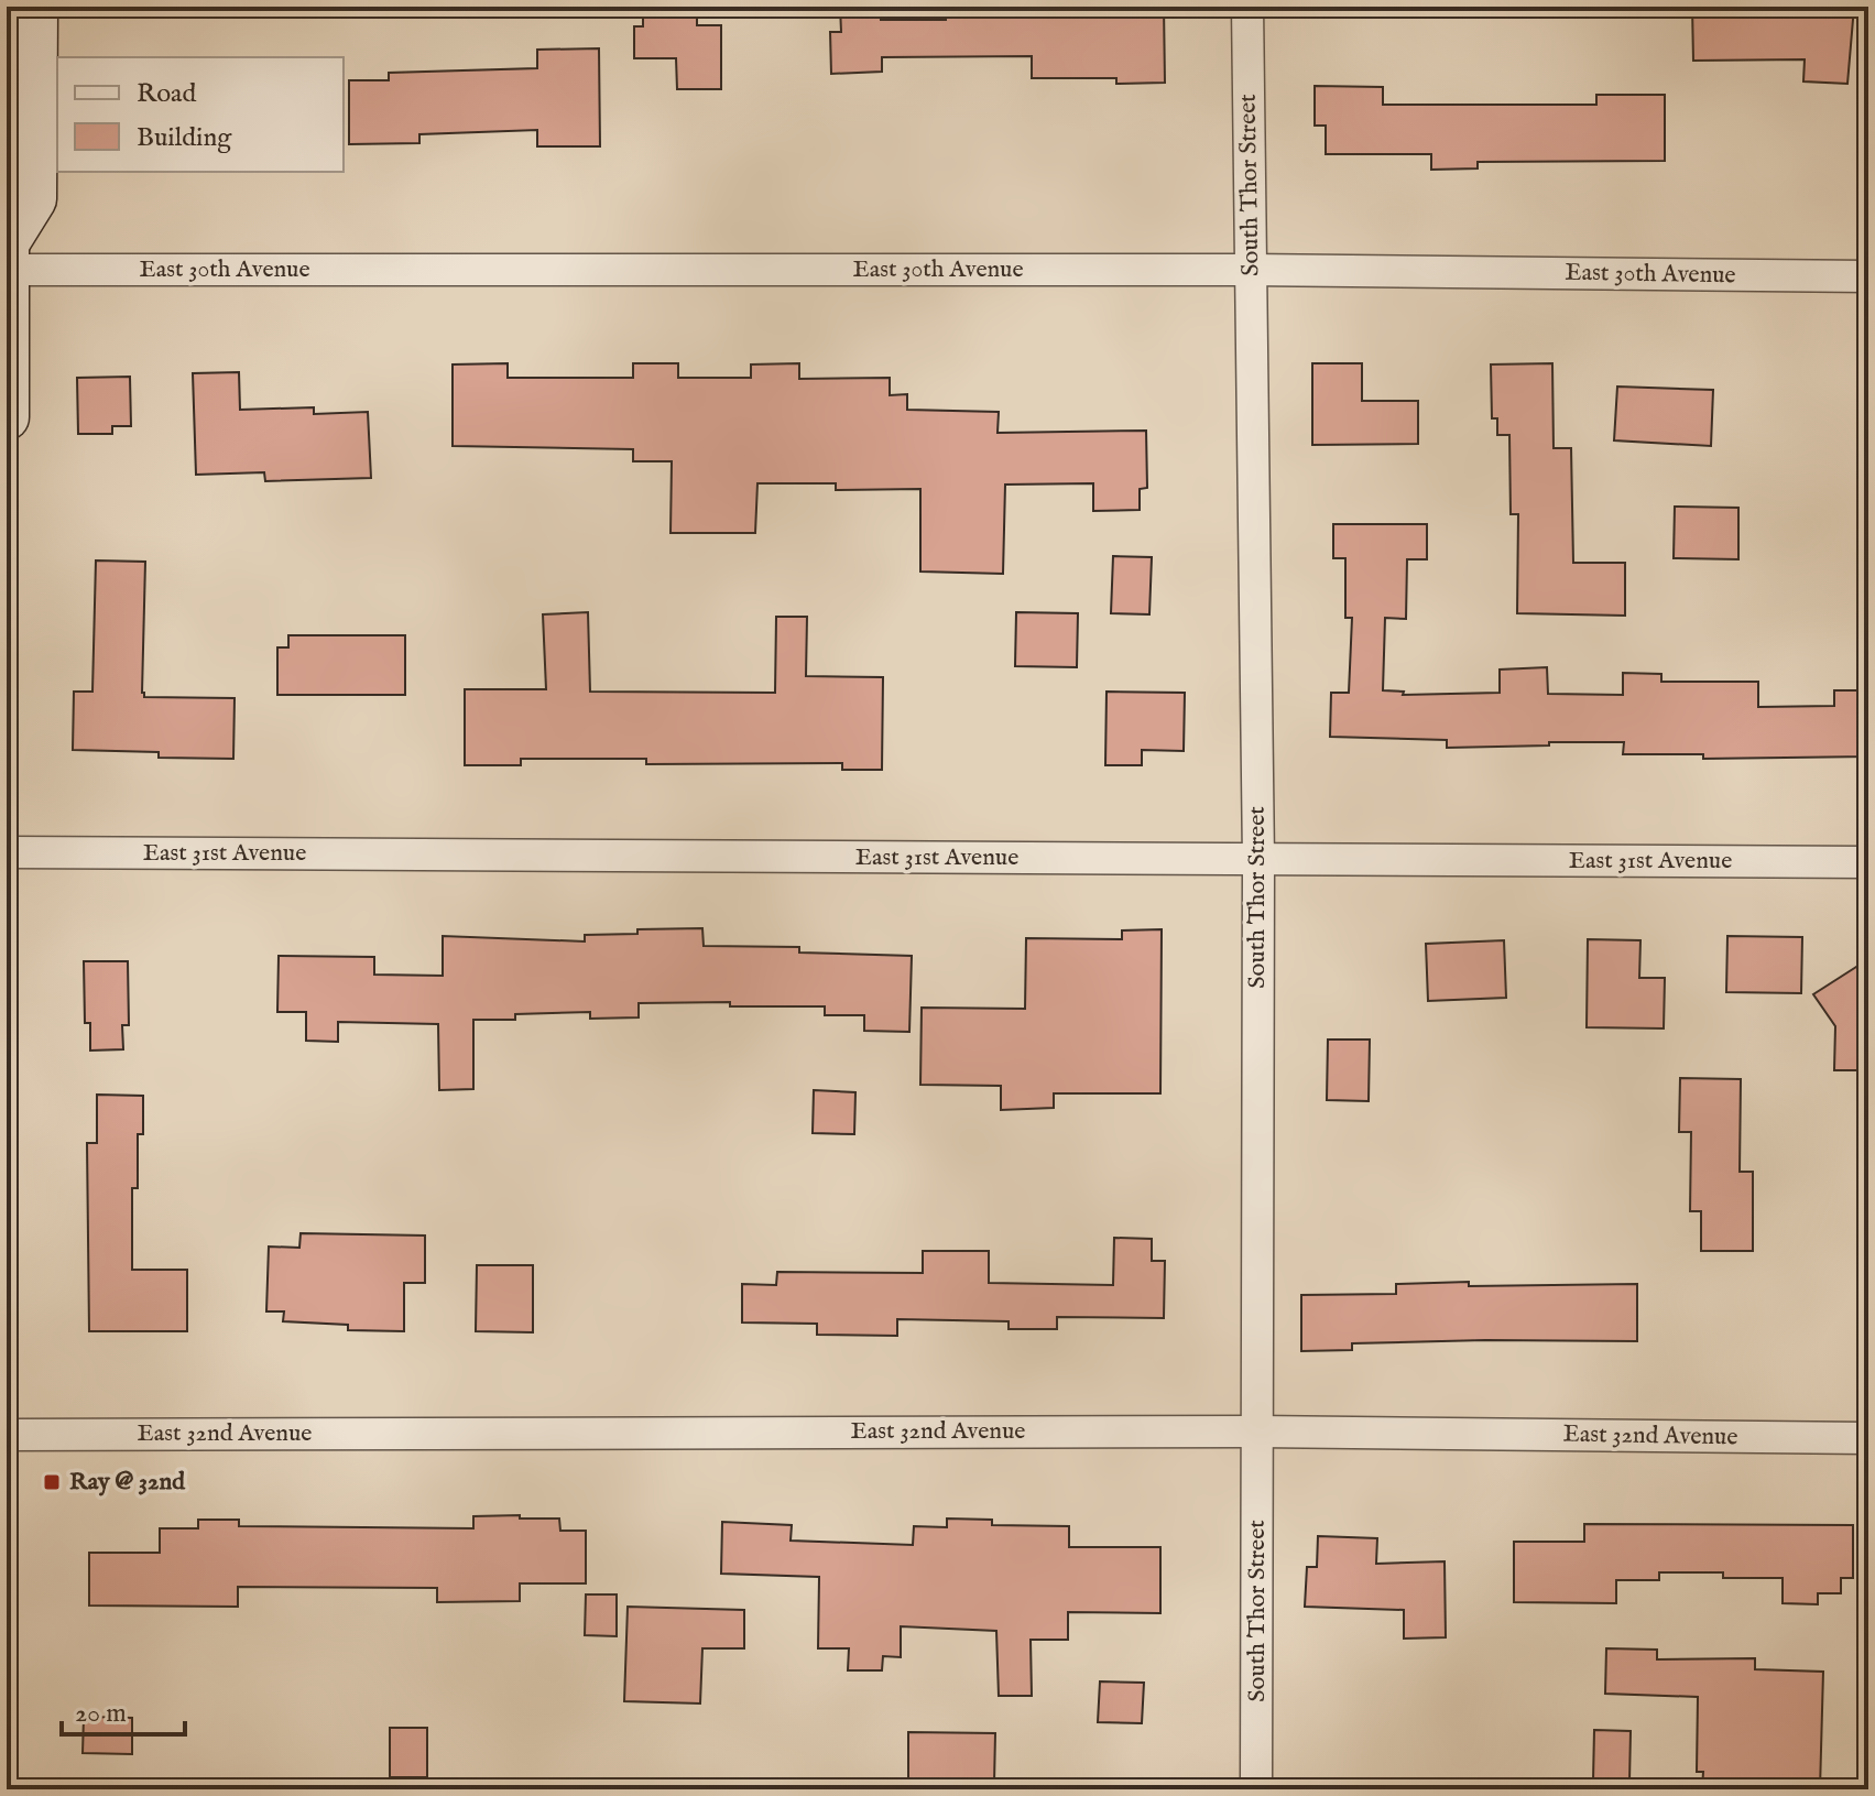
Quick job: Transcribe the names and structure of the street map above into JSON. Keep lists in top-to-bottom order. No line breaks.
{"streets":{"street":["South Thor Street","East 30th Avenue","East 31st Avenue","East 32nd Avenue"]},"crossings":[["South Thor Street","East 30th Avenue"],["South Thor Street","East 31st Avenue"],["South Thor Street","East 32nd Avenue"]],"places":{"transit":["Ray @ 32nd"]},"legend":["Road","Building"],"scale_bar":"20 m"}
